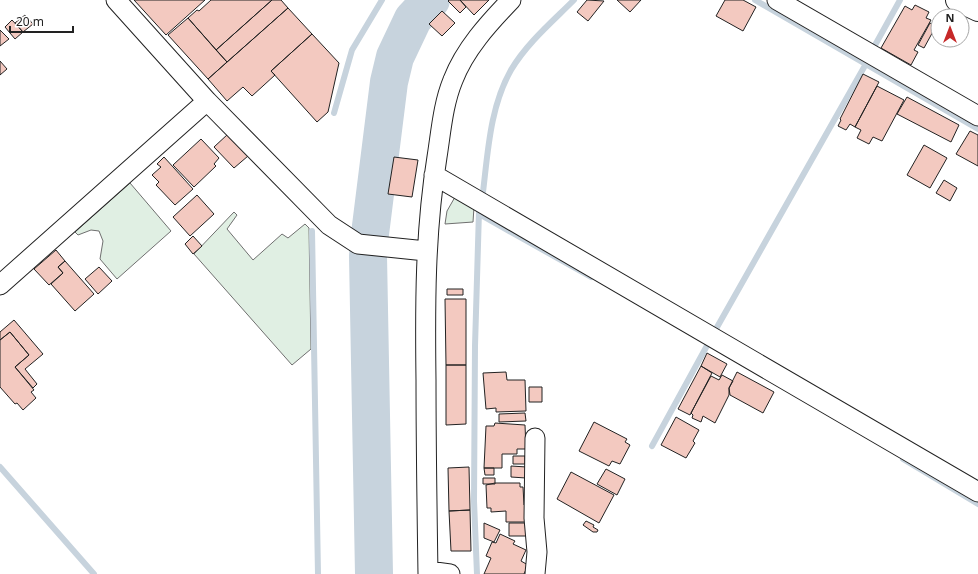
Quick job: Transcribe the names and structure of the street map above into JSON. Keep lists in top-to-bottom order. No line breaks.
{"scale_bar":"20 m","north":"top"}
